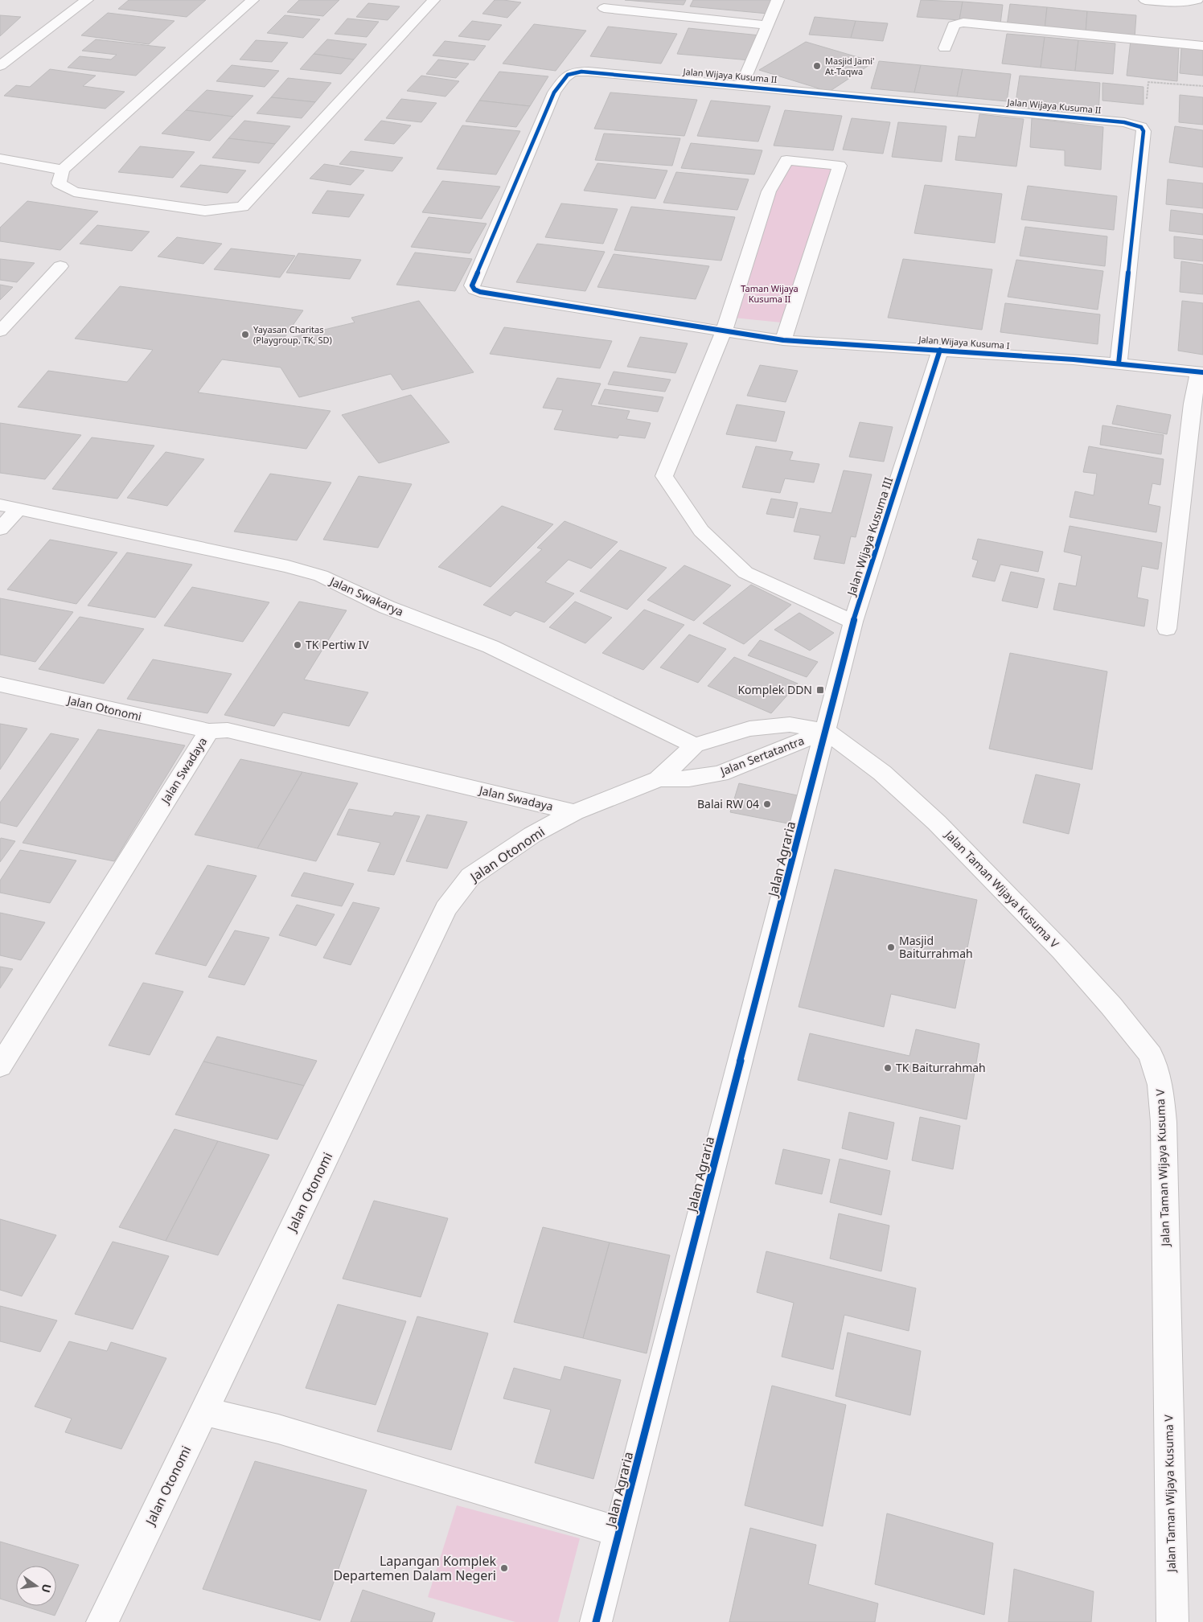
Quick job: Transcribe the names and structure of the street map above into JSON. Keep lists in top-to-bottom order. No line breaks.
{"streets":{"street":["Jalan Wijaya Kusuma II","Jalan Wijaya Kusuma I","Jalan Wijaya Kusuma III","Jalan Swakarya","Jalan Otonomi","Jalan Sertatantra","Jalan Swadaya","Jalan Agraria","Jalan Taman Wijaya Kusuma V"]},"crossings":[["Jalan Wijaya Kusuma II","Jalan Wijaya Kusuma I"],["Jalan Wijaya Kusuma I","Jalan Wijaya Kusuma III"],["Jalan Wijaya Kusuma III","Jalan Sertatantra"],["Jalan Wijaya Kusuma III","Jalan Agraria"],["Jalan Wijaya Kusuma III","Jalan Taman Wijaya Kusuma V"],["Jalan Swakarya","Jalan Sertatantra"],["Jalan Otonomi","Jalan Sertatantra"],["Jalan Otonomi","Jalan Swadaya"],["Jalan Sertatantra","Jalan Swadaya"],["Jalan Sertatantra","Jalan Agraria"],["Jalan Sertatantra","Jalan Taman Wijaya Kusuma V"],["Jalan Agraria","Jalan Taman Wijaya Kusuma V"]],"parks":["Taman Wijaya Kusuma II"],"places":{"other":["Masjid Jami' At-Taqwa","Yayasan Charitas (Playgroup, TK, SD)","TK Pertiw IV","Balai RW 04","Masjid Baiturrahmah","TK Baiturrahmah","Lapangan Komplek Departemen Dalam Negeri"],"transit":["Komplek DDN"]},"north":"right"}
